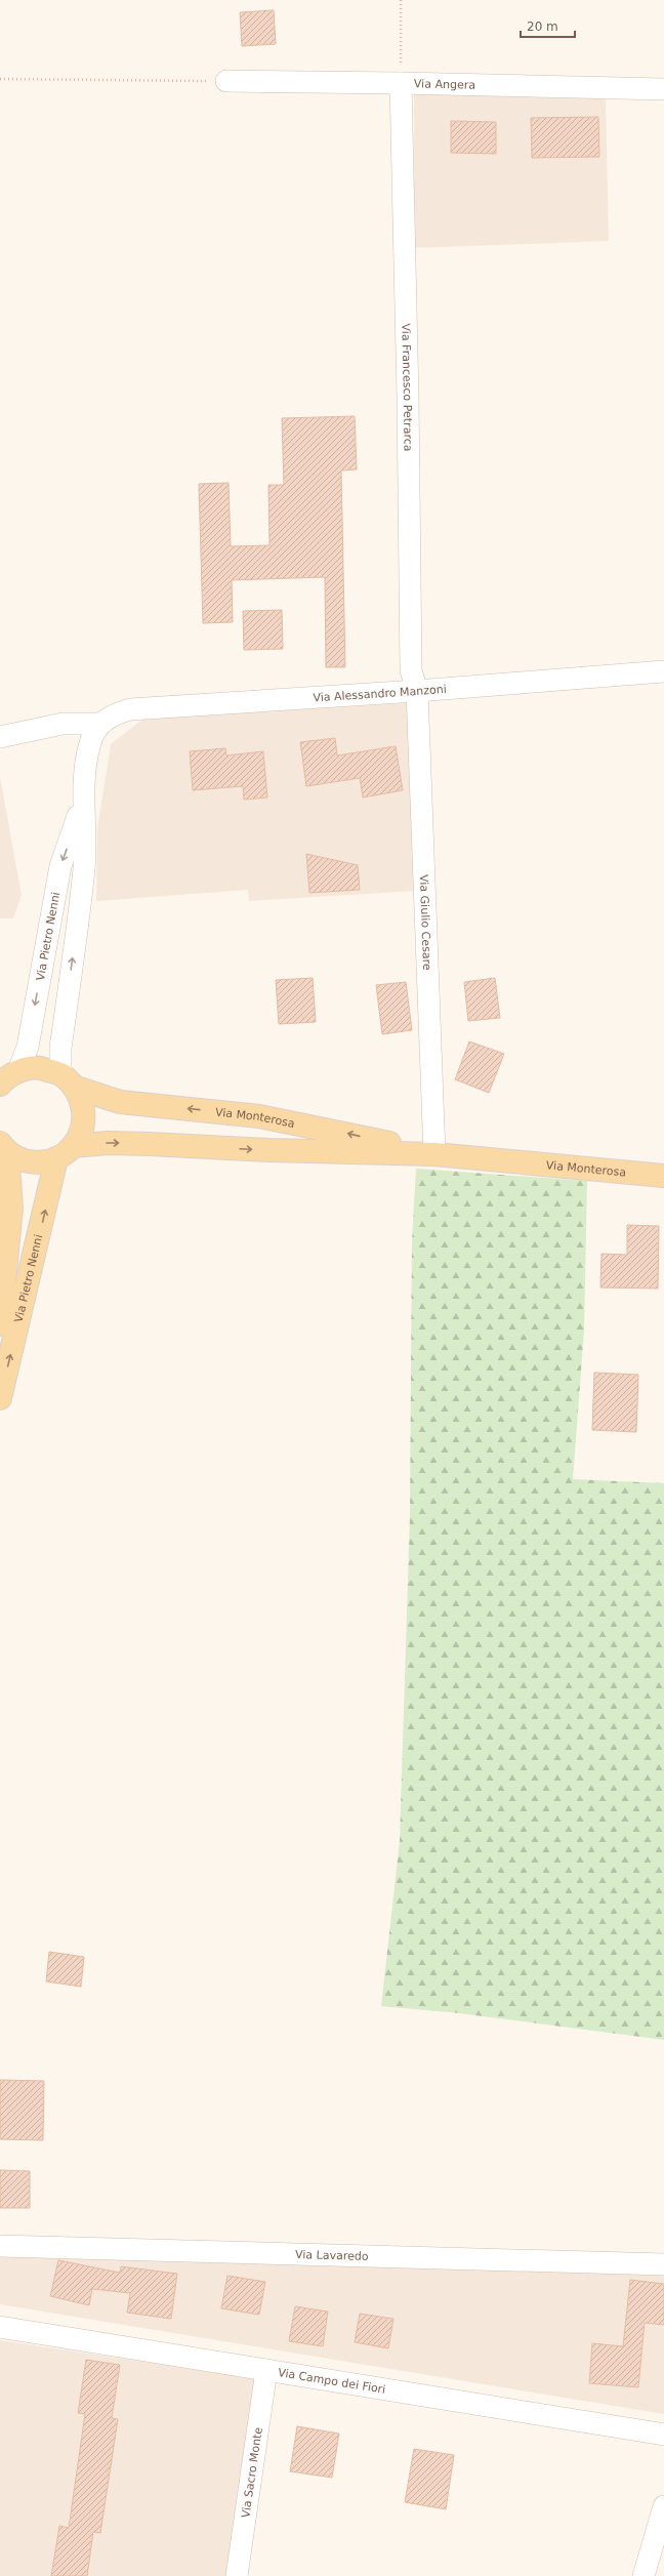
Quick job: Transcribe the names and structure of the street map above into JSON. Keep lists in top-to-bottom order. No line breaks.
{"streets":{"main road":["Via Pietro Nenni","Via Monterosa"],"street":["Via Angera","Via Francesco Petrarca","Via Alessandro Manzoni","Via Giulio Cesare","Via Lavaredo","Via Campo dei Fiori","Via Sacro Monte"]},"crossings":[["Via Angera","Via Francesco Petrarca"],["Via Francesco Petrarca","Via Alessandro Manzoni"],["Via Francesco Petrarca","Via Giulio Cesare"],["Via Alessandro Manzoni","Via Giulio Cesare"],["Via Alessandro Manzoni","Via Pietro Nenni"],["Via Giulio Cesare","Via Monterosa"],["Via Pietro Nenni","Via Monterosa"],["Via Campo dei Fiori","Via Sacro Monte"]],"scale_bar":"20 m"}
